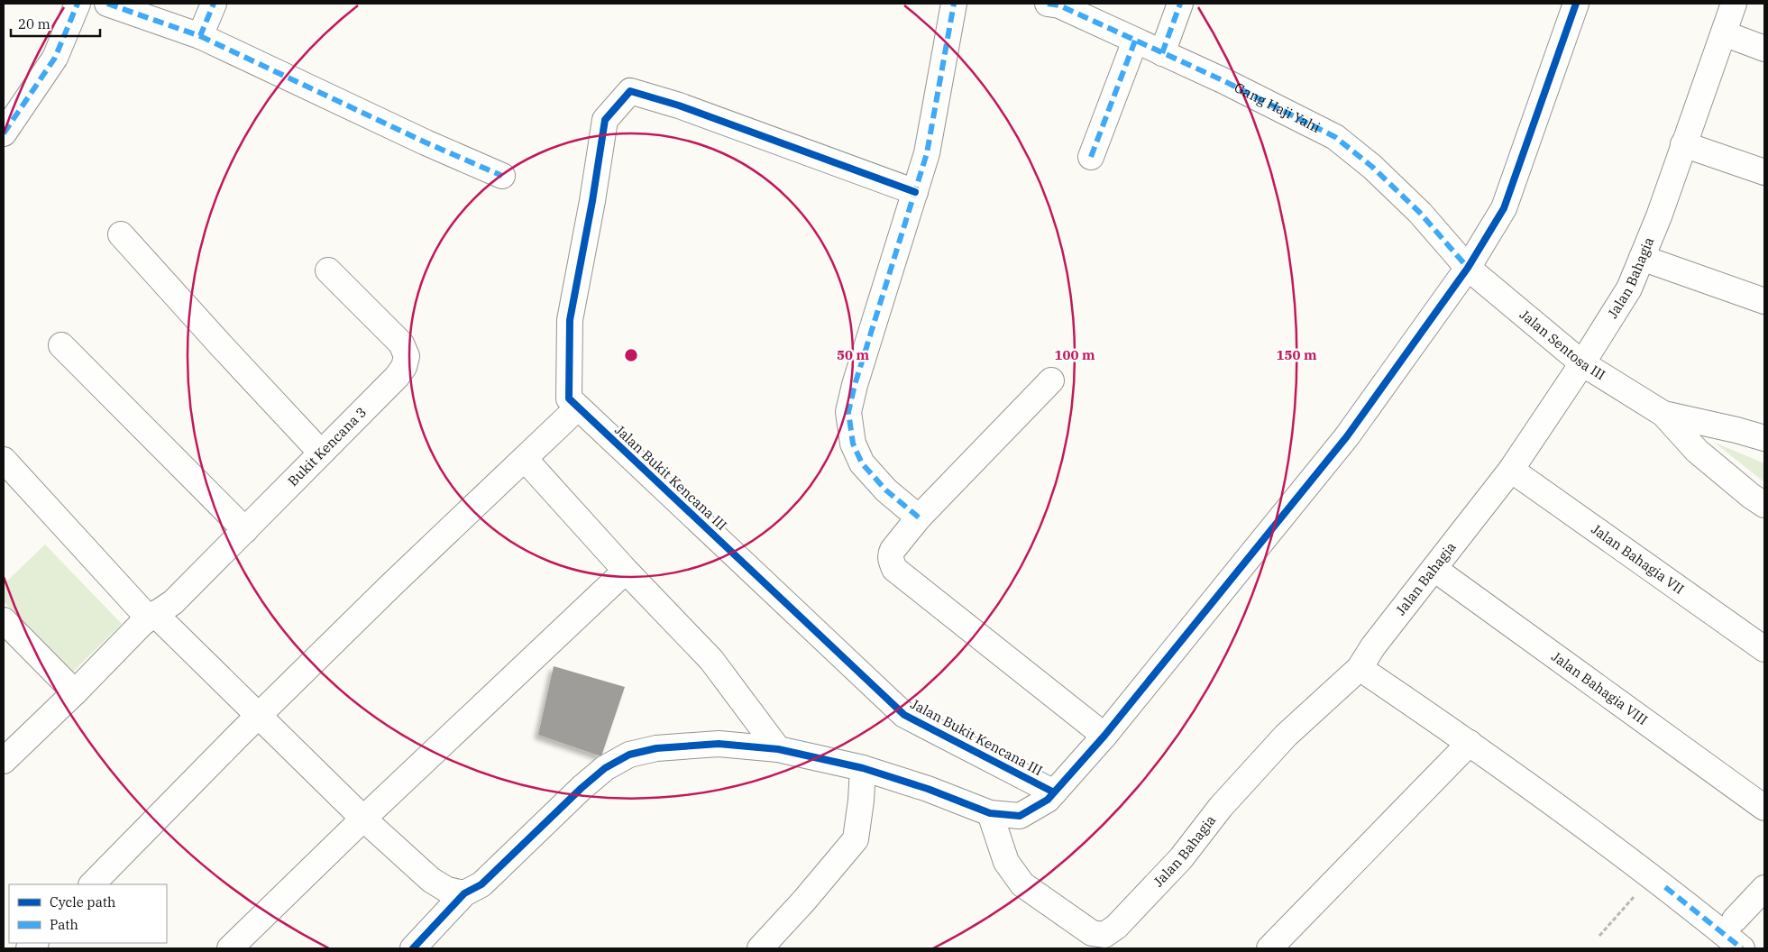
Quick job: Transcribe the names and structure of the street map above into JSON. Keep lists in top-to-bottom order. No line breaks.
{"streets":{"street":["Gang Haji Yahi","Jalan Bahagia","Jalan Sentosa III","Bukit Kencana 3","Jalan Bukit Kencana III","Jalan Bahagia VII","Jalan Bahagia VIII"]},"crossings":[["Gang Haji Yahi","Jalan Sentosa III"],["Jalan Bahagia","Jalan Sentosa III"],["Jalan Bahagia","Jalan Bahagia VII"],["Jalan Bahagia","Jalan Bahagia VIII"]],"legend":["Cycle path","Path"],"scale_bar":"20 m","rings":["50 m","100 m","150 m"]}
